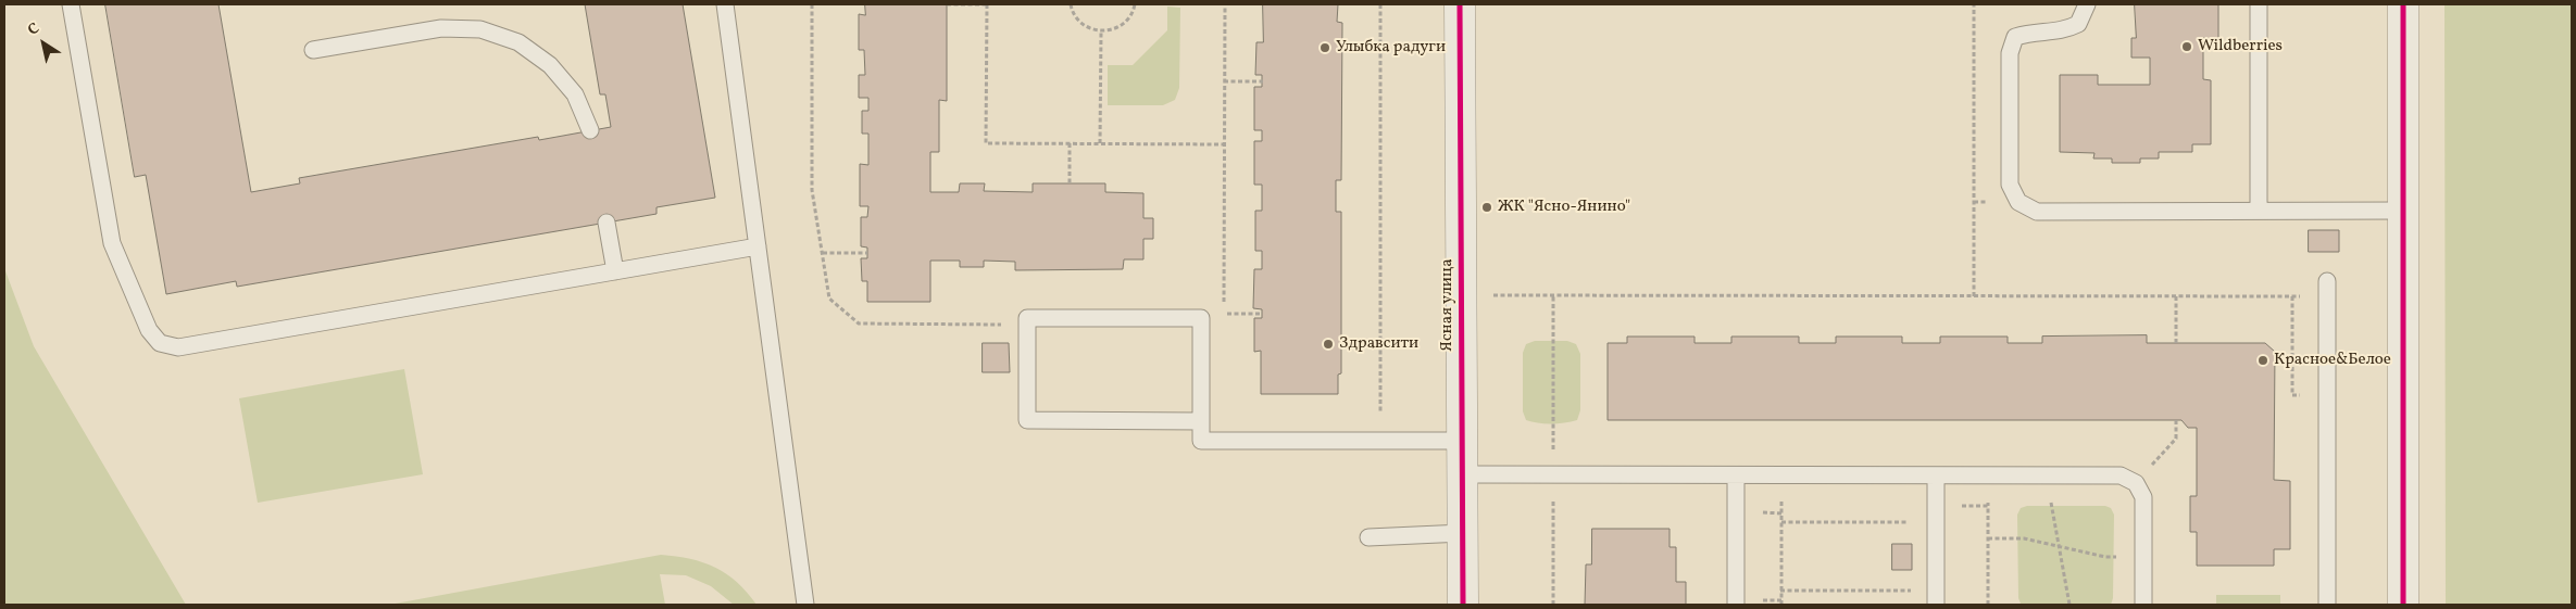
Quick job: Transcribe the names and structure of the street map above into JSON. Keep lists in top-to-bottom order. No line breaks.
{"streets":{"street":["Ясная улица"]},"places":["Wildberries","Улыбка радуги","ЖК \"Ясно-Янино\"","Здравсити","Красное&Белое"],"north":"top left"}
